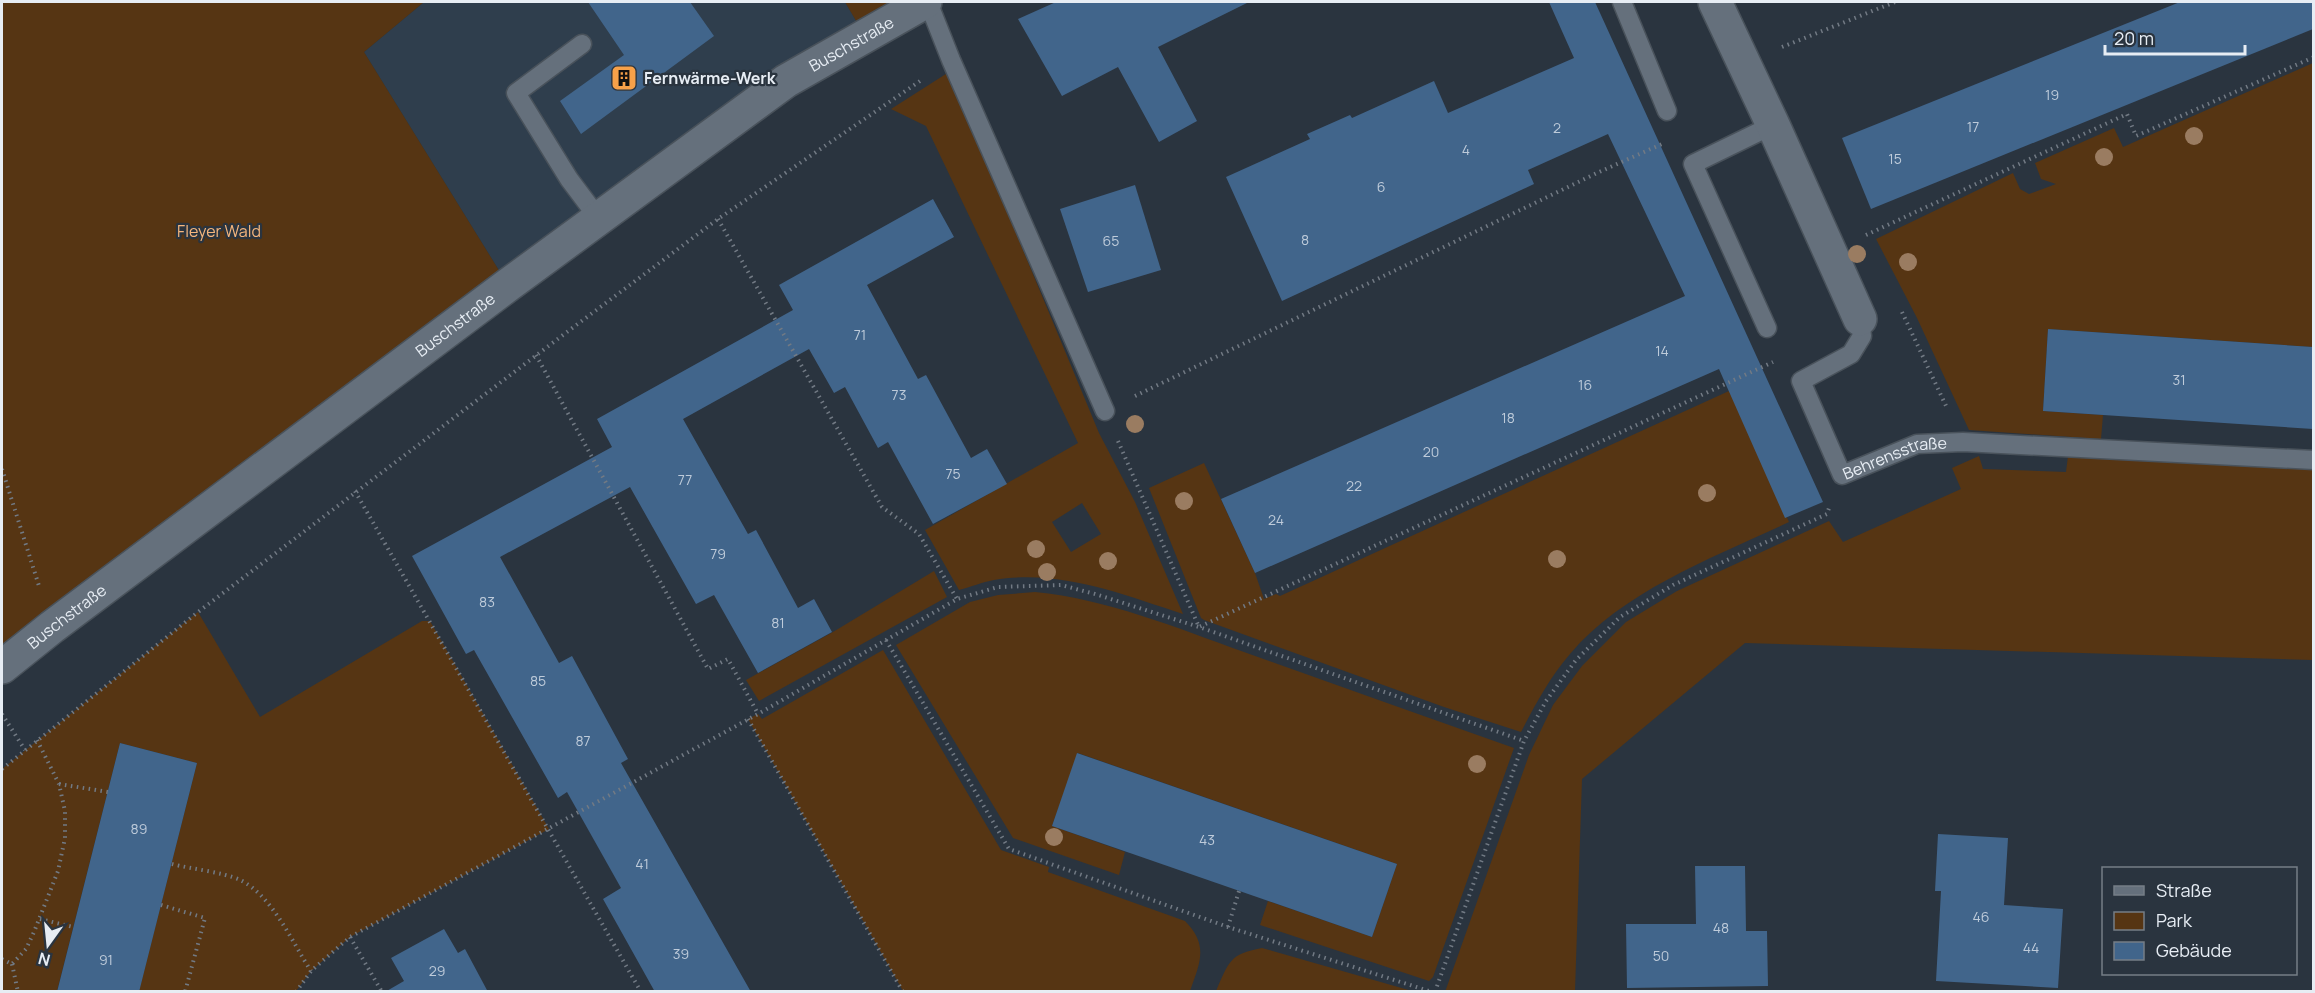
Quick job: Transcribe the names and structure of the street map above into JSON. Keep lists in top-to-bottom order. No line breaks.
{"streets":{"street":["Buschstraße","Behrensstraße"]},"parks":["Fleyer Wald"],"places":{"building":["Fernwärme-Werk"]},"house_numbers":["19","17","2","4","15","6","8","65","71","14","31","16","73","18","20","75","77","22","24","79","83","81","85","87","89","43","41","46","48","44","39","50","91","29"],"legend":["Straße","Park","Gebäude"],"scale_bar":"20 m","north":"bottom"}
